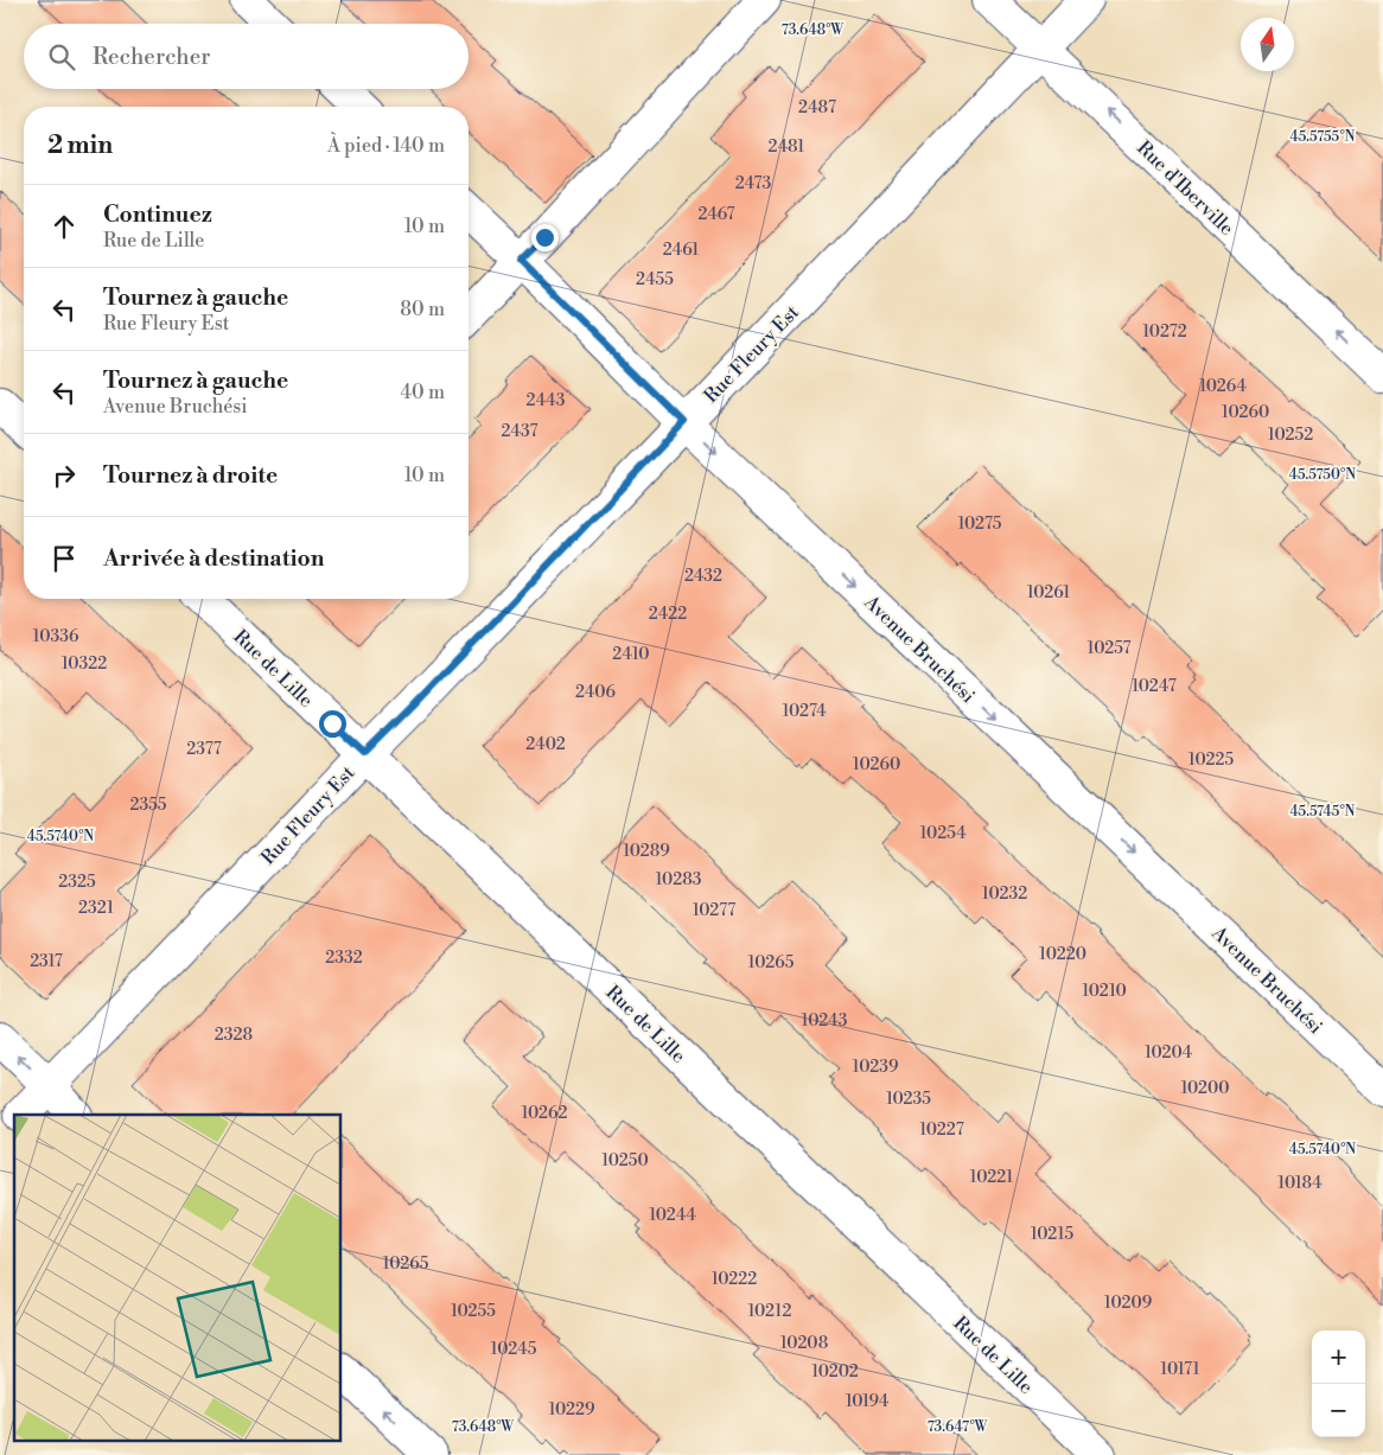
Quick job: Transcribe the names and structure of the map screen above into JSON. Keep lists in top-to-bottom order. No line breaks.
{"streets":{"street":["Rue d'Iberville","Rue Fleury Est","Avenue Bruchési","Rue de Lille"]},"crossings":[["Rue d'Iberville","Rue Fleury Est"],["Rue Fleury Est","Avenue Bruchési"],["Rue Fleury Est","Rue de Lille"]],"one_way":["Rue d'Iberville","Avenue Bruchési"],"house_numbers":["2487","2481","2473","2467","2461","2455","10272","10264","2443","10260","2437","10252","10275","2432","10261","2422","10336","10257","2410","10322","10247","2406","10274","2402","2377","10225","10260","2355","10254","10289","10283","2325","10232","2321","10277","10220","2332","2317","10265","10210","10243","2328","10204","10239","10200","10235","10262","10227","10250","10221","10184","10244","10215","10265","10222","10209","10255","10212","10208","10245","10171","10202","10194","10229"],"north":"top","page":{"search":"Rechercher","heading":["2 min","À pied · 140 m"],"list":[["Continuez","Rue de Lille","10 m"],["Tournez à gauche","Rue Fleury Est","80 m"],["Tournez à gauche","Avenue Bruchési","40 m"],["Tournez à droite","10 m"],"Arrivée à destination"],"map_buttons":["+","−"]},"coordinates":["73.648°W","45.5755°N","45.5750°N","45.5745°N","45.5740°N","73.647°W"]}
